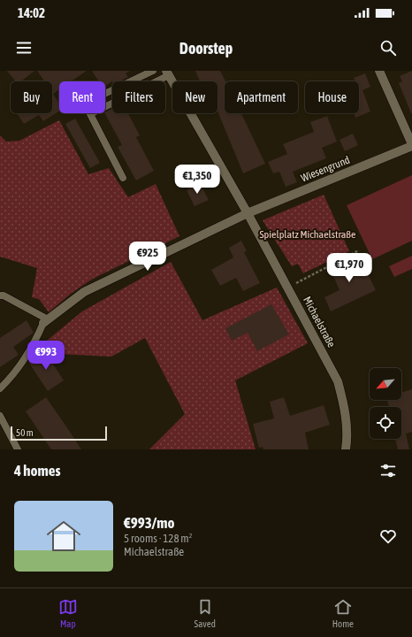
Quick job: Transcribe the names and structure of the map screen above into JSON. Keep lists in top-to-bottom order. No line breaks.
{"streets":{"street":["Wiesengrund","Michaelstraße"]},"crossings":[["Wiesengrund","Michaelstraße"]],"parks":["Spielplatz Michaelstraße"],"scale_bar":"50 m","north":"bottom left","page":{"status":"14:02","header":"Doorstep","chip":["Buy","Rent","Filters","New","Apartment","House"],"price":["€1,350","€925","€1,970","€993"],"scale":"50 m","heading":"4 homes","list":[{"name":"€993/mo","note":"5 rooms · 128 m² · Michaelstraße"}],"tabs":["Map","Saved","Home"]}}
